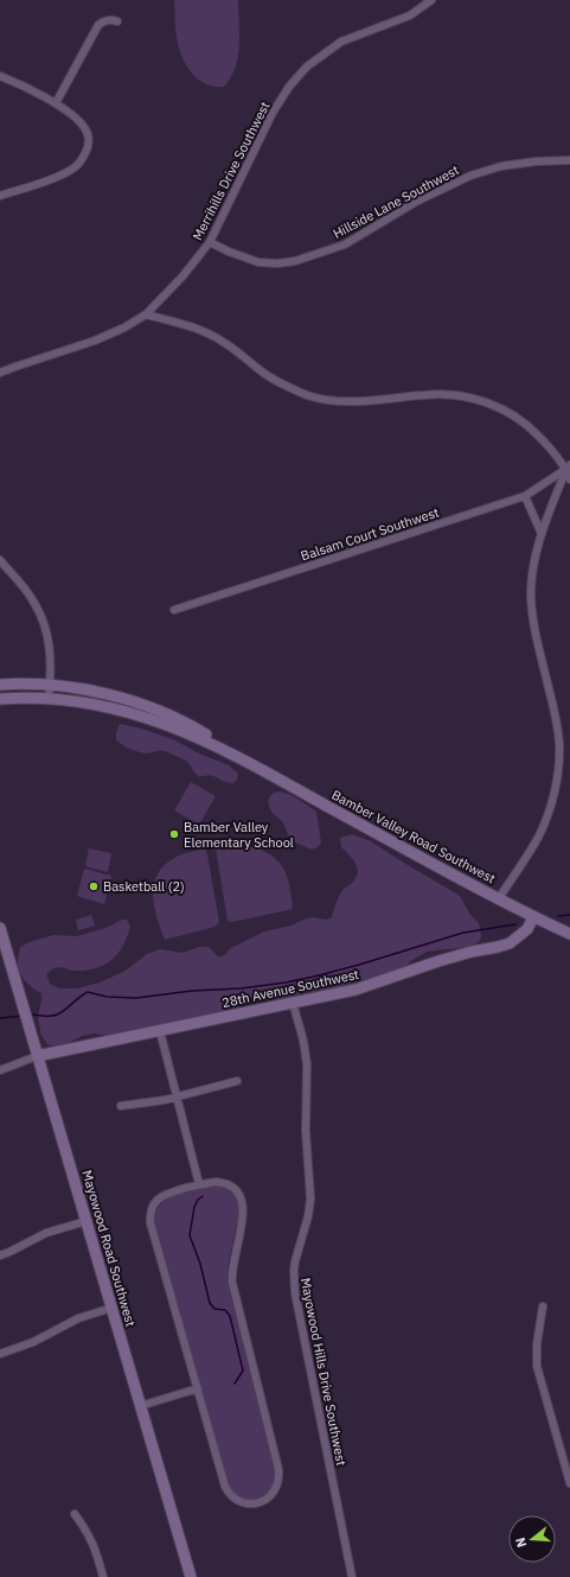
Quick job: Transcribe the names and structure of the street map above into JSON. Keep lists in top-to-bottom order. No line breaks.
{"streets":{"street":["Merrihills Drive Southwest","Hillside Lane Southwest","Balsam Court Southwest","Bamber Valley Road Southwest","28th Avenue Southwest","Mayowood Road Southwest","Mayowood Hills Drive Southwest"]},"crossings":[["Merrihills Drive Southwest","Hillside Lane Southwest"],["Bamber Valley Road Southwest","28th Avenue Southwest"],["28th Avenue Southwest","Mayowood Road Southwest"],["28th Avenue Southwest","Mayowood Hills Drive Southwest"]],"places":["Bamber Valley Elementary School","Basketball (2)"],"north":"left"}
